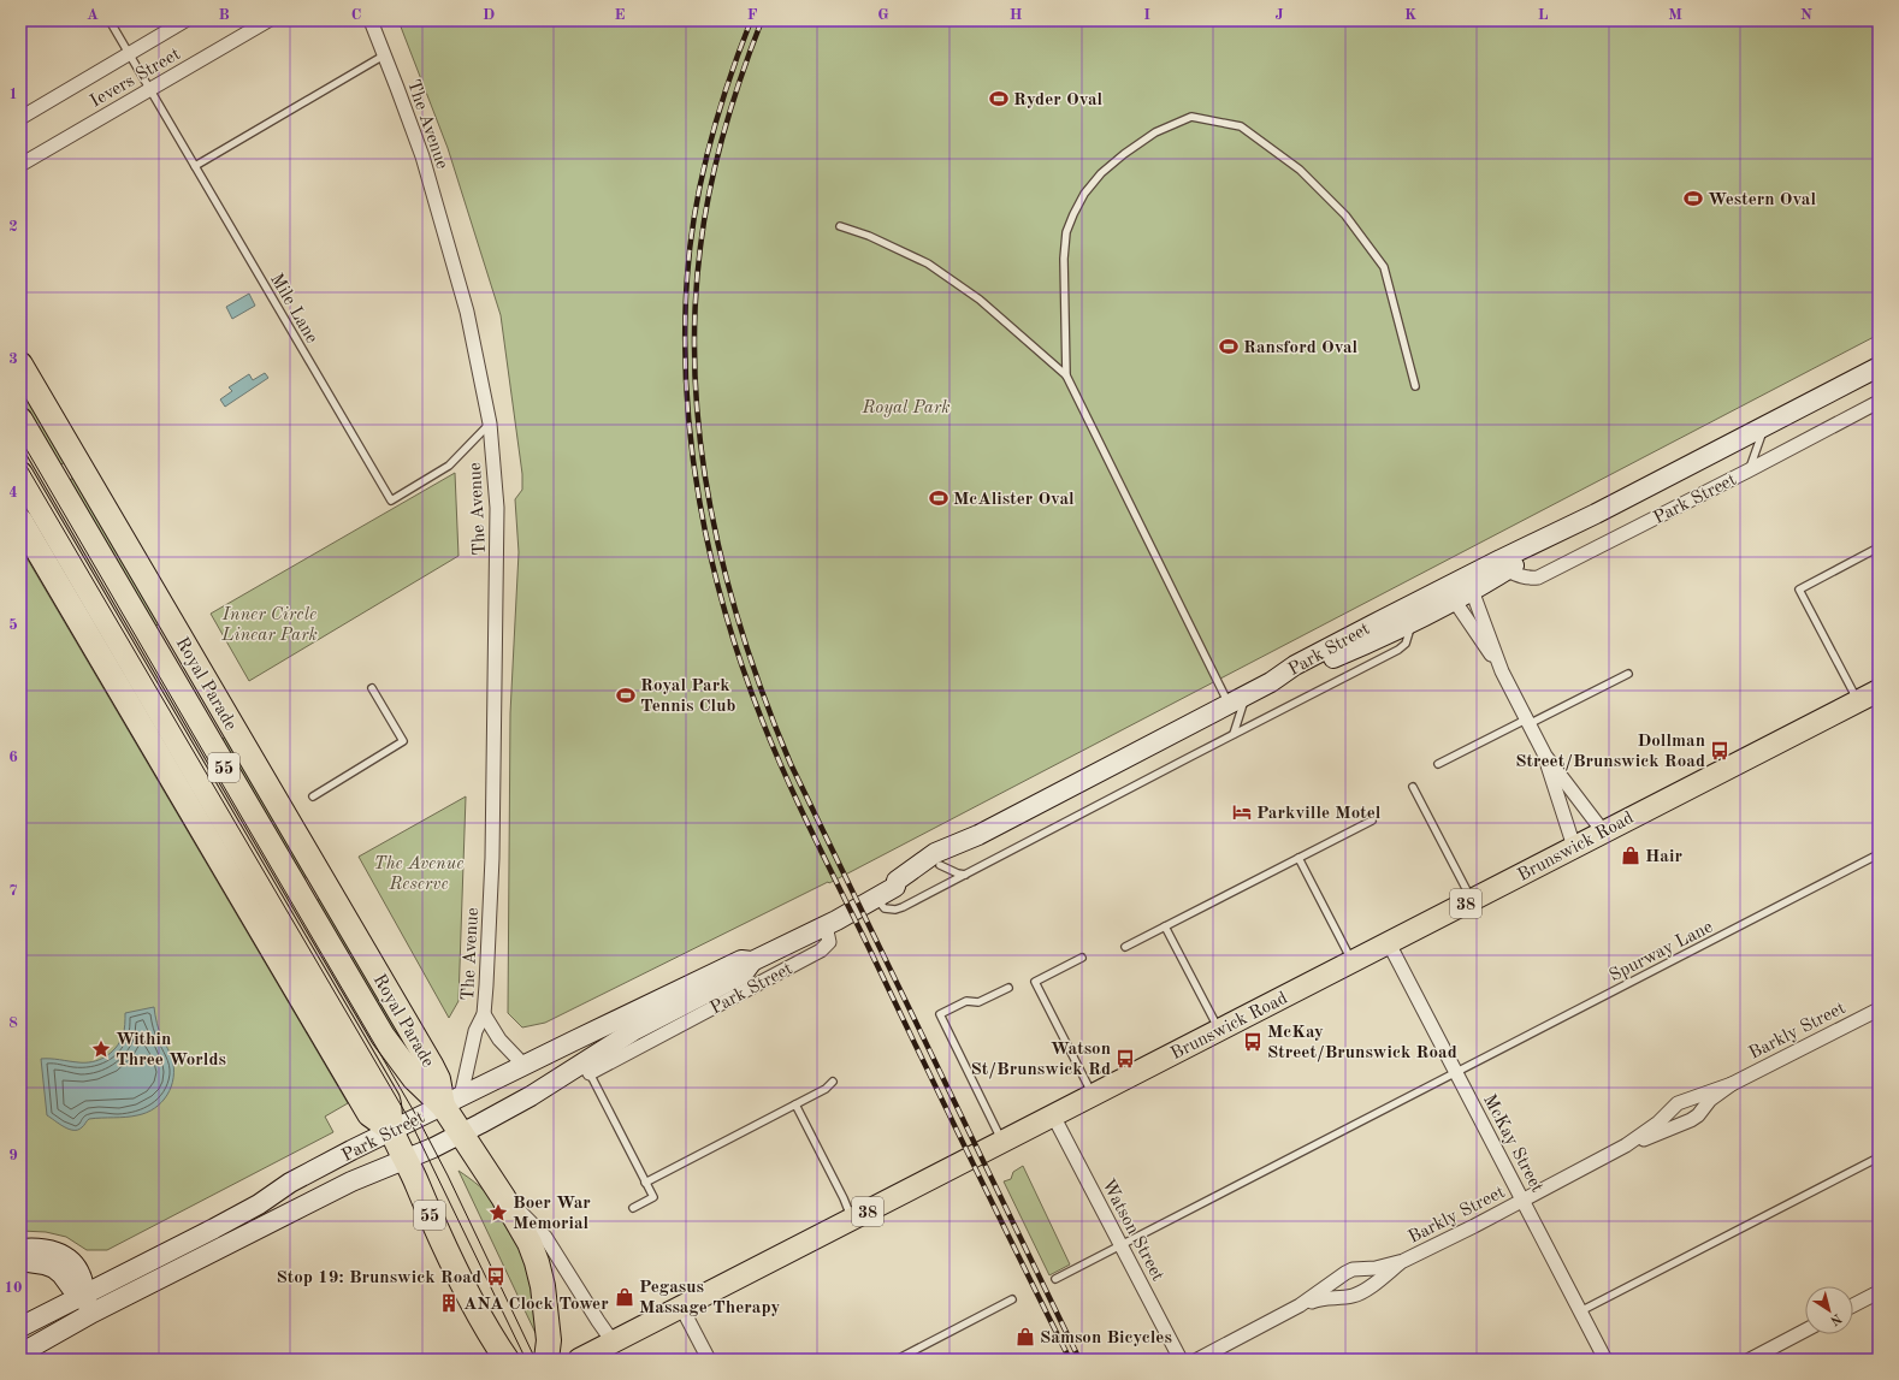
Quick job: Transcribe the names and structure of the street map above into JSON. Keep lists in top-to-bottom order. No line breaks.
{"streets":{"highway":["Royal Parade","55"],"main road":["Brunswick Road","38"],"street":["Ievers Street","The Avenue","Park Street","Barkly Street","McKay Street","Watson Street"],"lane":["Mile Lane","Spurway Lane"]},"crossings":[["Ievers Street","Mile Lane"],["The Avenue","Mile Lane"],["The Avenue","Park Street"],["The Avenue","Royal Parade"],["Park Street","Royal Parade"],["Park Street","55"],["Royal Parade","Brunswick Road"],["Brunswick Road","McKay Street"],["Brunswick Road","Watson Street"],["Spurway Lane","McKay Street"],["Spurway Lane","Watson Street"],["Barkly Street","McKay Street"]],"parks":["Royal Park","Inner Circle Linear Park","The Avenue Reserve"],"places":{"sports":["Ryder Oval","Western Oval","Ransford Oval","McAlister Oval","Royal Park Tennis Club"],"bus stop":["Dollman Street/Brunswick Road","McKay Street/Brunswick Road","Watson St/Brunswick Rd","Stop 19: Brunswick Road"],"hotel":["Parkville Motel"],"shop":["Hair","Pegasus Massage Therapy","Samson Bicycles"],"place":["Within Three Worlds","Boer War Memorial"],"building":["ANA Clock Tower"]},"north":"bottom right","grid":{"columns":["A","B","C","D","E","F","G","H","I","J","K","L","M","N"],"rows":["1","2","3","4","5","6","7","8","9","10"]}}
